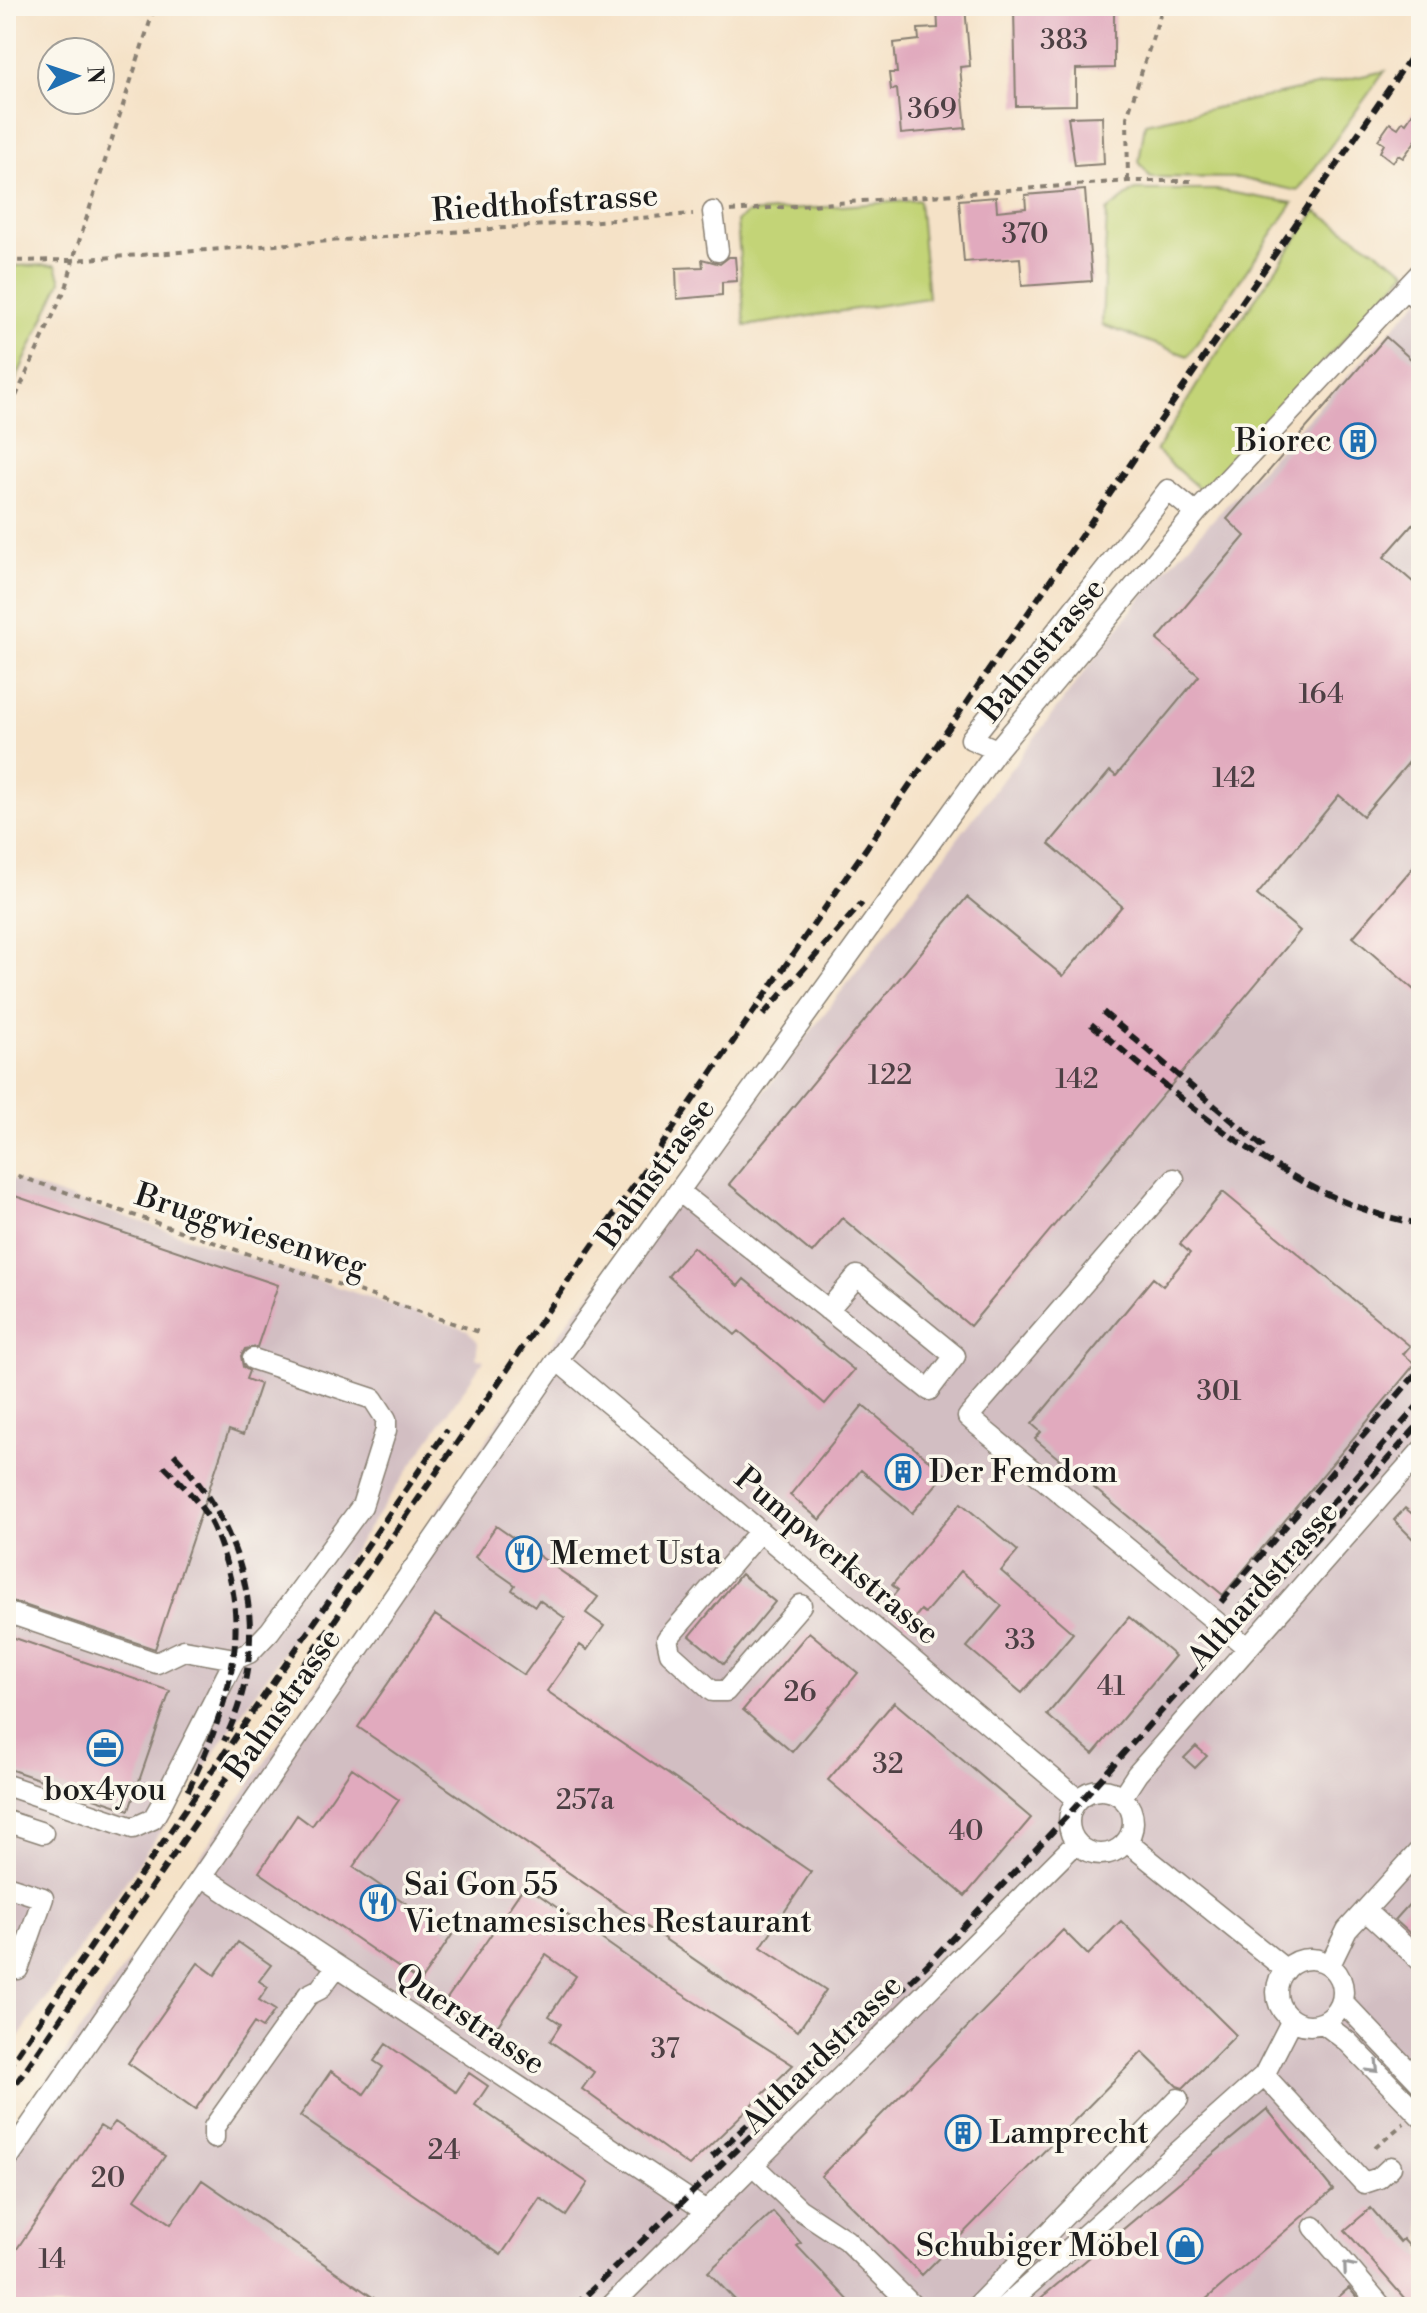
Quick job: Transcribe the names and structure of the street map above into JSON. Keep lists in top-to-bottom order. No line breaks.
{"streets":{"street":["Bahnstrasse","Pumpwerkstrasse","Althardstrasse","Querstrasse"],"path":["Riedthofstrasse","Bruggwiesenweg"]},"crossings":[["Bahnstrasse","Pumpwerkstrasse"],["Bahnstrasse","Querstrasse"],["Pumpwerkstrasse","Althardstrasse"],["Althardstrasse","Querstrasse"]],"places":{"building":["Biorec","Der Femdom","Lamprecht"],"restaurant":["Memet Usta","Sai Gon 55 Vietnamesisches Restaurant"],"office":["box4you"],"shop":["Schubiger Möbel"]},"house_numbers":["383","369","370","164","142","122","142","301","33","41","26","32","257a","40","37","24","20","14"],"north":"right"}
